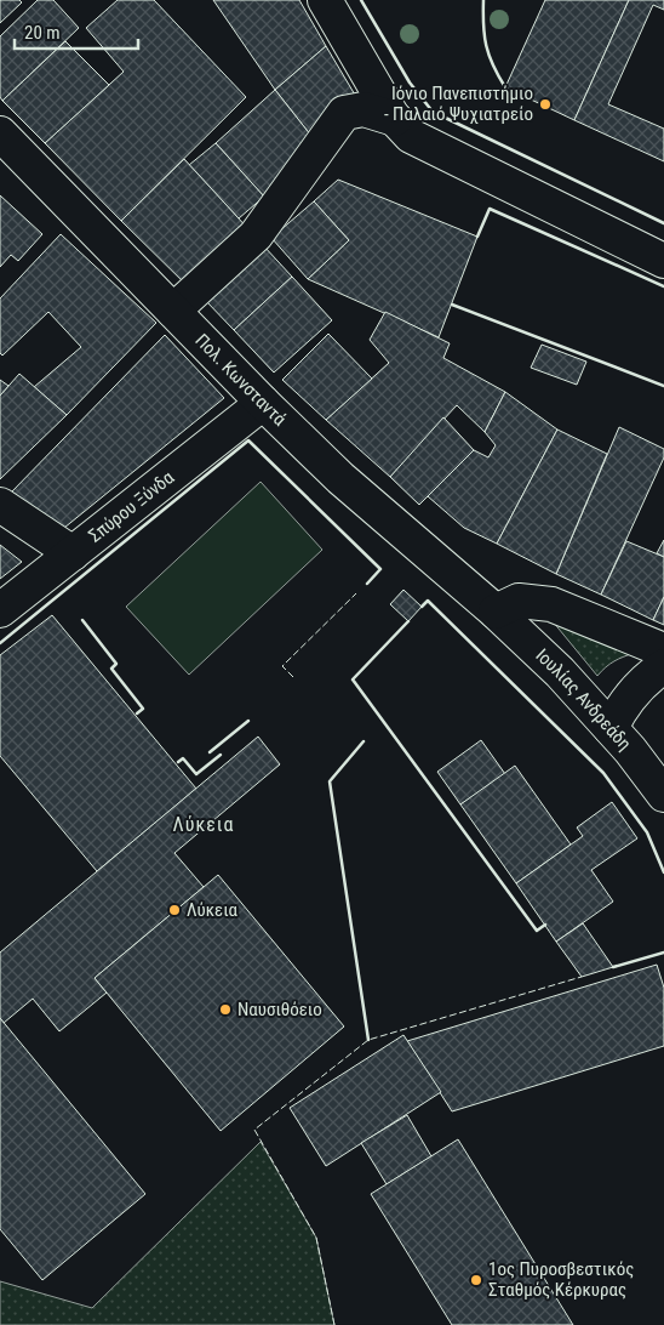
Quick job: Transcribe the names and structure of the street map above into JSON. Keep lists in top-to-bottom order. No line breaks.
{"streets":{"main road":["Πολ. Κωνσταντά","Σπύρου Ξύνδα","Ιουλίας Ανδρεάδη"]},"crossings":[["Πολ. Κωνσταντά","Σπύρου Ξύνδα"],["Πολ. Κωνσταντά","Ιουλίας Ανδρεάδη"]],"districts":["Λύκεια"],"places":["Ιόνιο Πανεπιστήμιο - Παλαιό Ψυχιατρείο","Λύκεια","Ναυσιθόειο","1ος Πυροσβεστικός Σταθμός Κέρκυρας"],"scale_bar":"20 m"}
